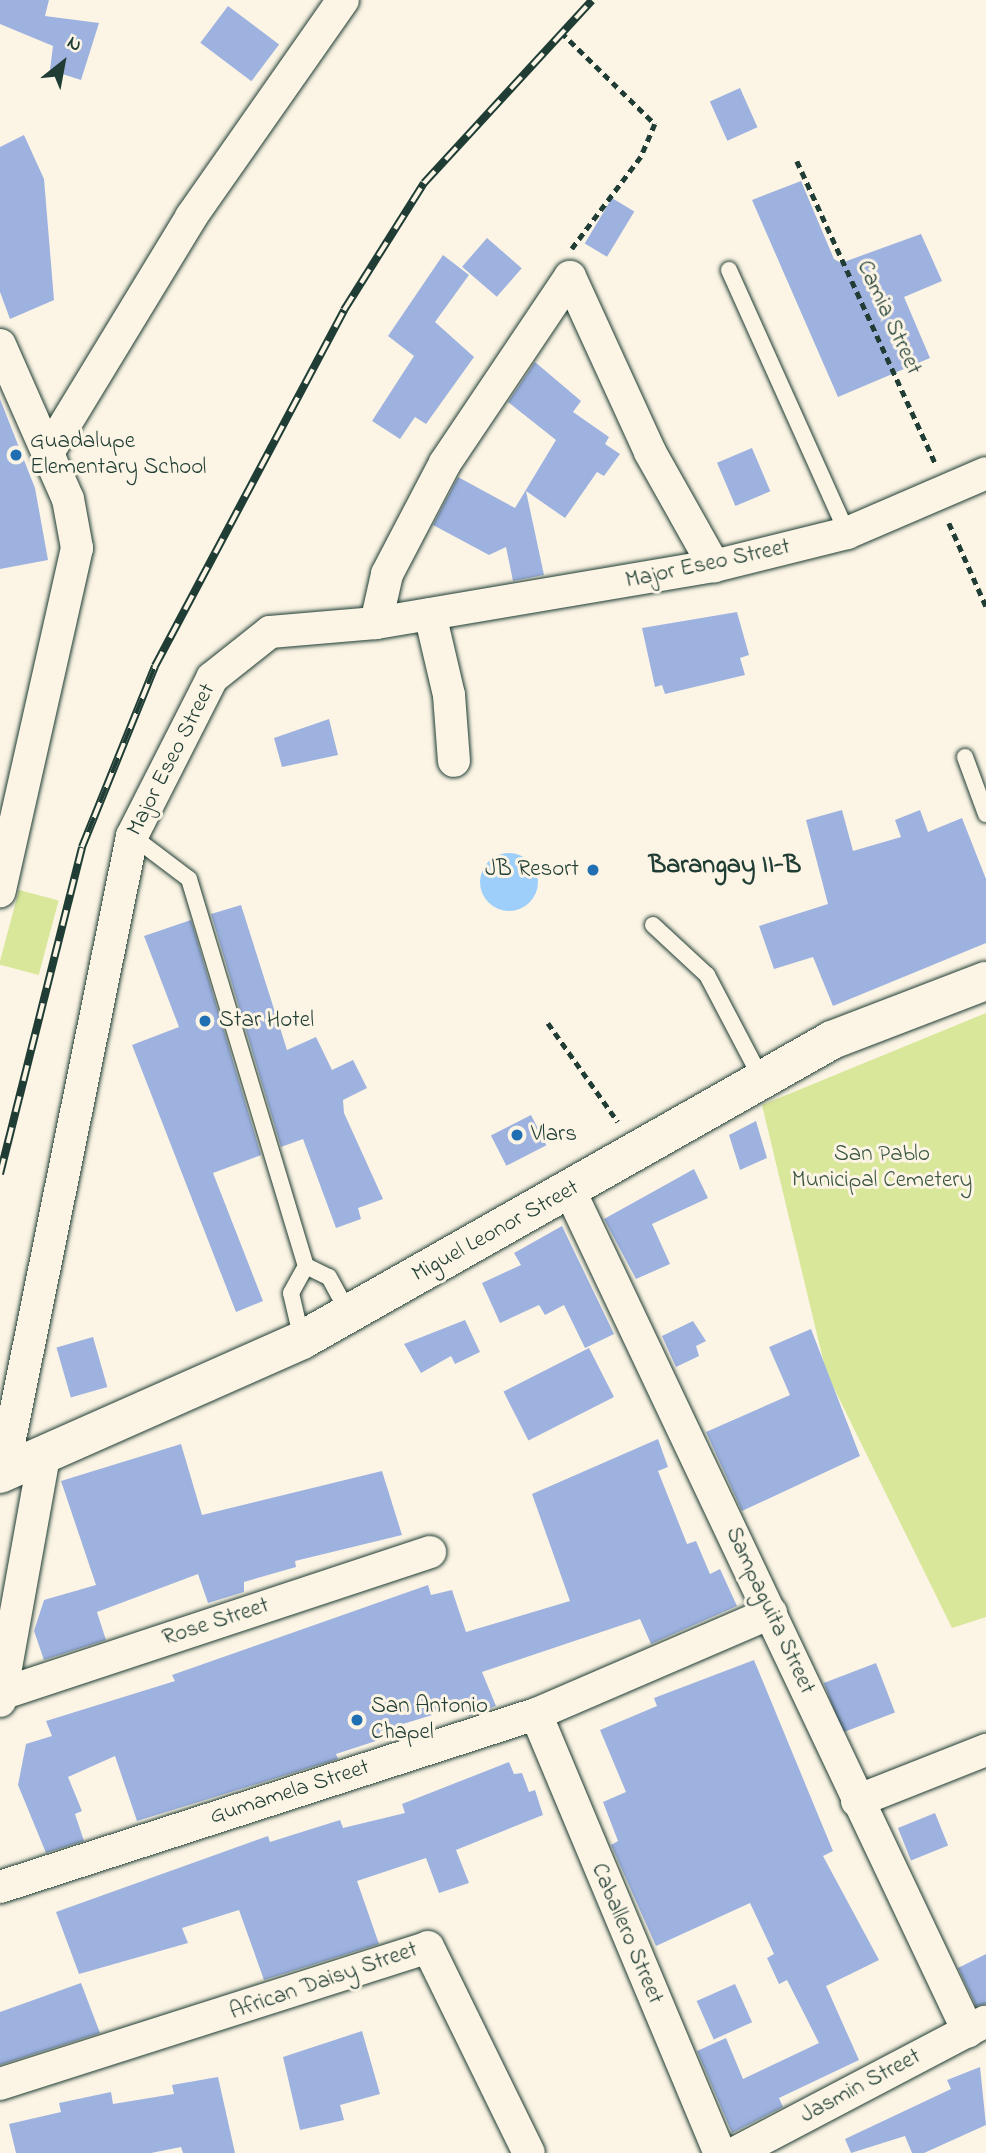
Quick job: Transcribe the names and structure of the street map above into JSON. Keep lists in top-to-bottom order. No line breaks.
{"streets":{"street":["Major Eseo Street","Miguel Leonor Street","Sampaguita Street","Rose Street","Gumamela Street","Caballero Street","African Daisy Street","Jasmin Street"],"path":["Camia Street"]},"crossings":[["Camia Street","Major Eseo Street"],["Major Eseo Street","Miguel Leonor Street"],["Miguel Leonor Street","Sampaguita Street"],["Sampaguita Street","Gumamela Street"],["Sampaguita Street","Jasmin Street"],["Gumamela Street","Caballero Street"]],"districts":["Barangay II-B"],"parks":["San Pablo Municipal Cemetery"],"places":["Guadalupe Elementary School","JB Resort","Star Hotel","Vlars","San Antonio Chapel"],"north":"top right"}
